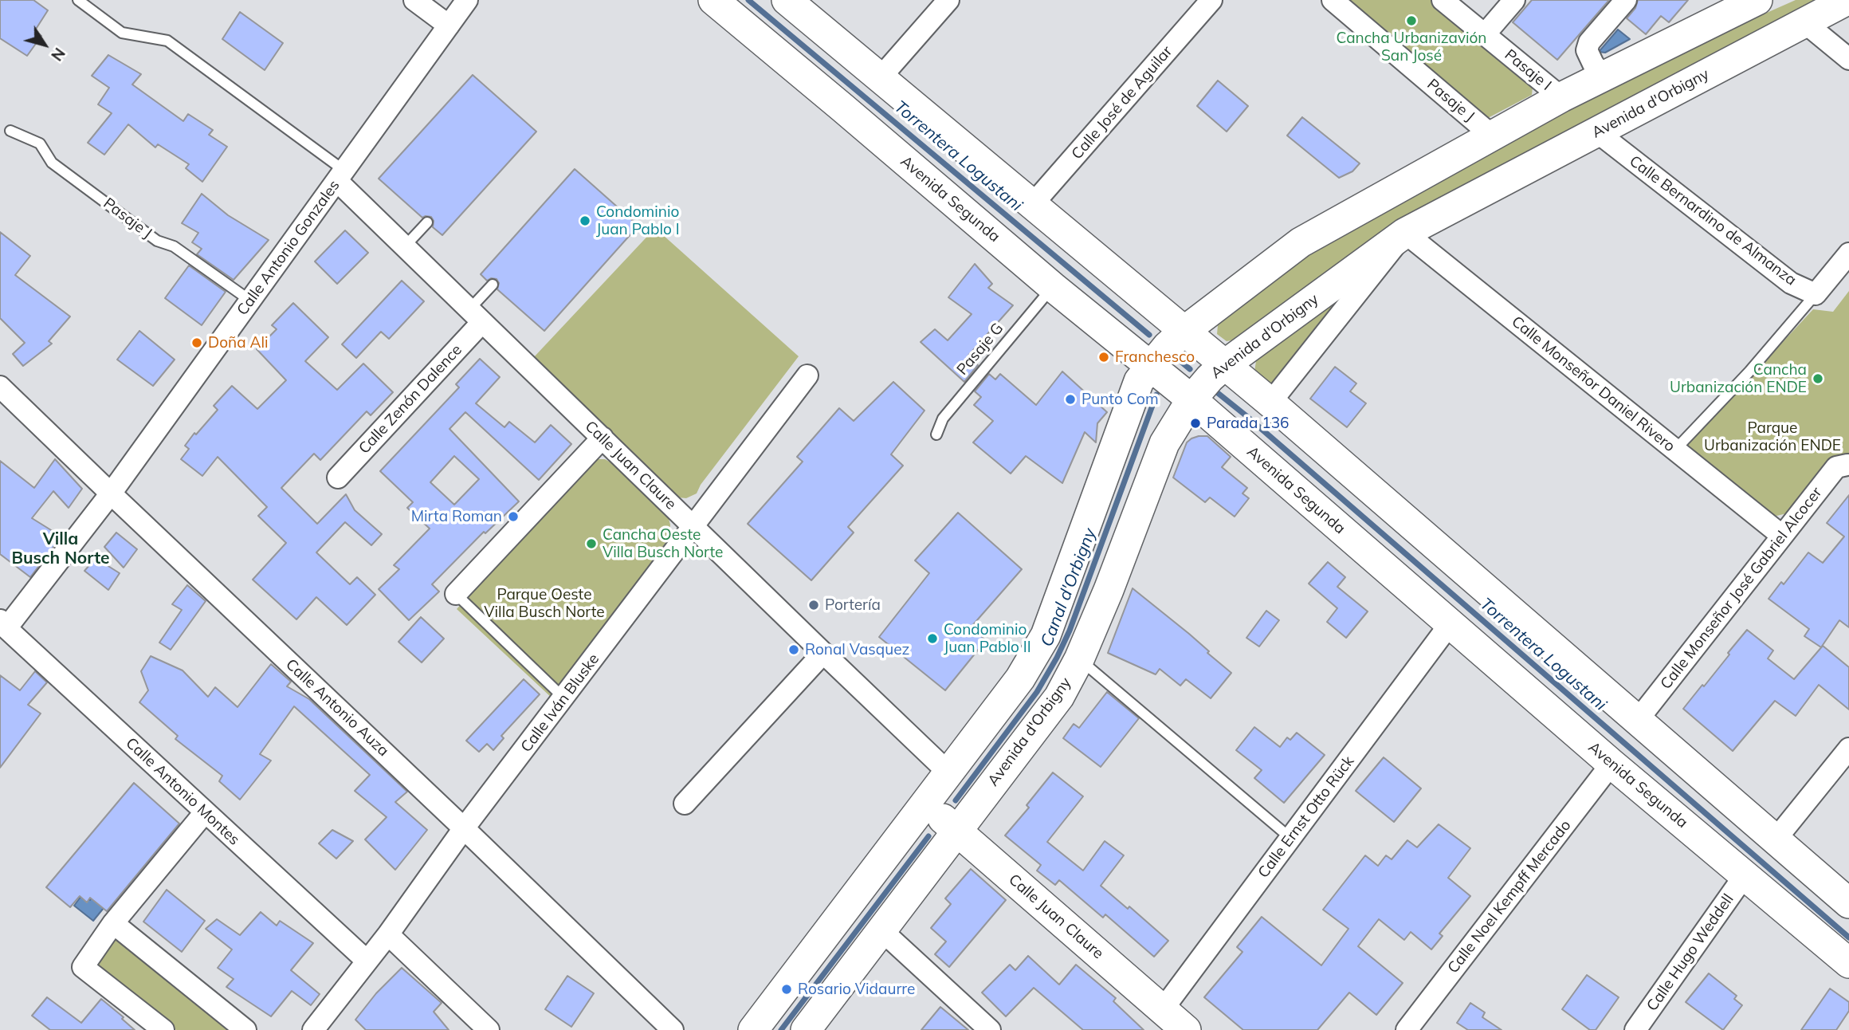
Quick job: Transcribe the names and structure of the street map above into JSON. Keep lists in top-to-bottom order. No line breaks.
{"streets":{"main road":["Avenida d'Orbigny","Avenida Segunda","Calle Juan Claure"],"street":["Pasaje I","Pasaje J","Calle José de Aguilar","Calle Bernardino de Almanza","Calle Antonio Gonzales","Calle Monseñor Daniel Rivero","Calle Zenón Dalence","Calle Monseñor José Gabriel Alcocer","Calle Iván Bluske","Calle Antonio Auza","Calle Antonio Montes","Calle Ernst Otto Rück","Calle Noel Kempff Mercado","Calle Hugo Weddell"],"lane":["Pasaje G"]},"crossings":[["Pasaje J","Calle Antonio Gonzales"],["Avenida d'Orbigny","Avenida Segunda"],["Avenida d'Orbigny","Calle Bernardino de Almanza"],["Avenida d'Orbigny","Calle Monseñor Daniel Rivero"],["Avenida d'Orbigny","Calle Juan Claure"],["Avenida Segunda","Pasaje G"],["Avenida Segunda","Calle Ernst Otto Rück"],["Avenida Segunda","Calle Noel Kempff Mercado"],["Avenida Segunda","Calle Hugo Weddell"],["Calle Antonio Gonzales","Calle Juan Claure"],["Calle Antonio Gonzales","Calle Antonio Auza"],["Calle Antonio Gonzales","Calle Antonio Montes"],["Calle Monseñor Daniel Rivero","Calle Monseñor José Gabriel Alcocer"],["Calle Zenón Dalence","Calle Juan Claure"],["Calle Juan Claure","Calle Iván Bluske"],["Calle Juan Claure","Calle Ernst Otto Rück"],["Calle Iván Bluske","Calle Antonio Auza"],["Calle Iván Bluske","Calle Antonio Montes"]],"districts":["Villa Busch Norte"],"water":["Torrentera Logustani","Canal d'Orbigny"],"parks":["Parque Urbanización ENDE","Parque Oeste Villa Busch Norte"],"places":["Cancha Urbanizavión San José","Condominio Juan Pablo I","Doña Ali","Franchesco","Cancha Urbanización ENDE","Punto Com","Parada 136","Mirta Roman","Cancha Oeste Villa Busch Norte","Portería","Condominio Juan Pablo II","Ronal Vasquez","Rosario Vidaurre"],"north":"bottom right"}
